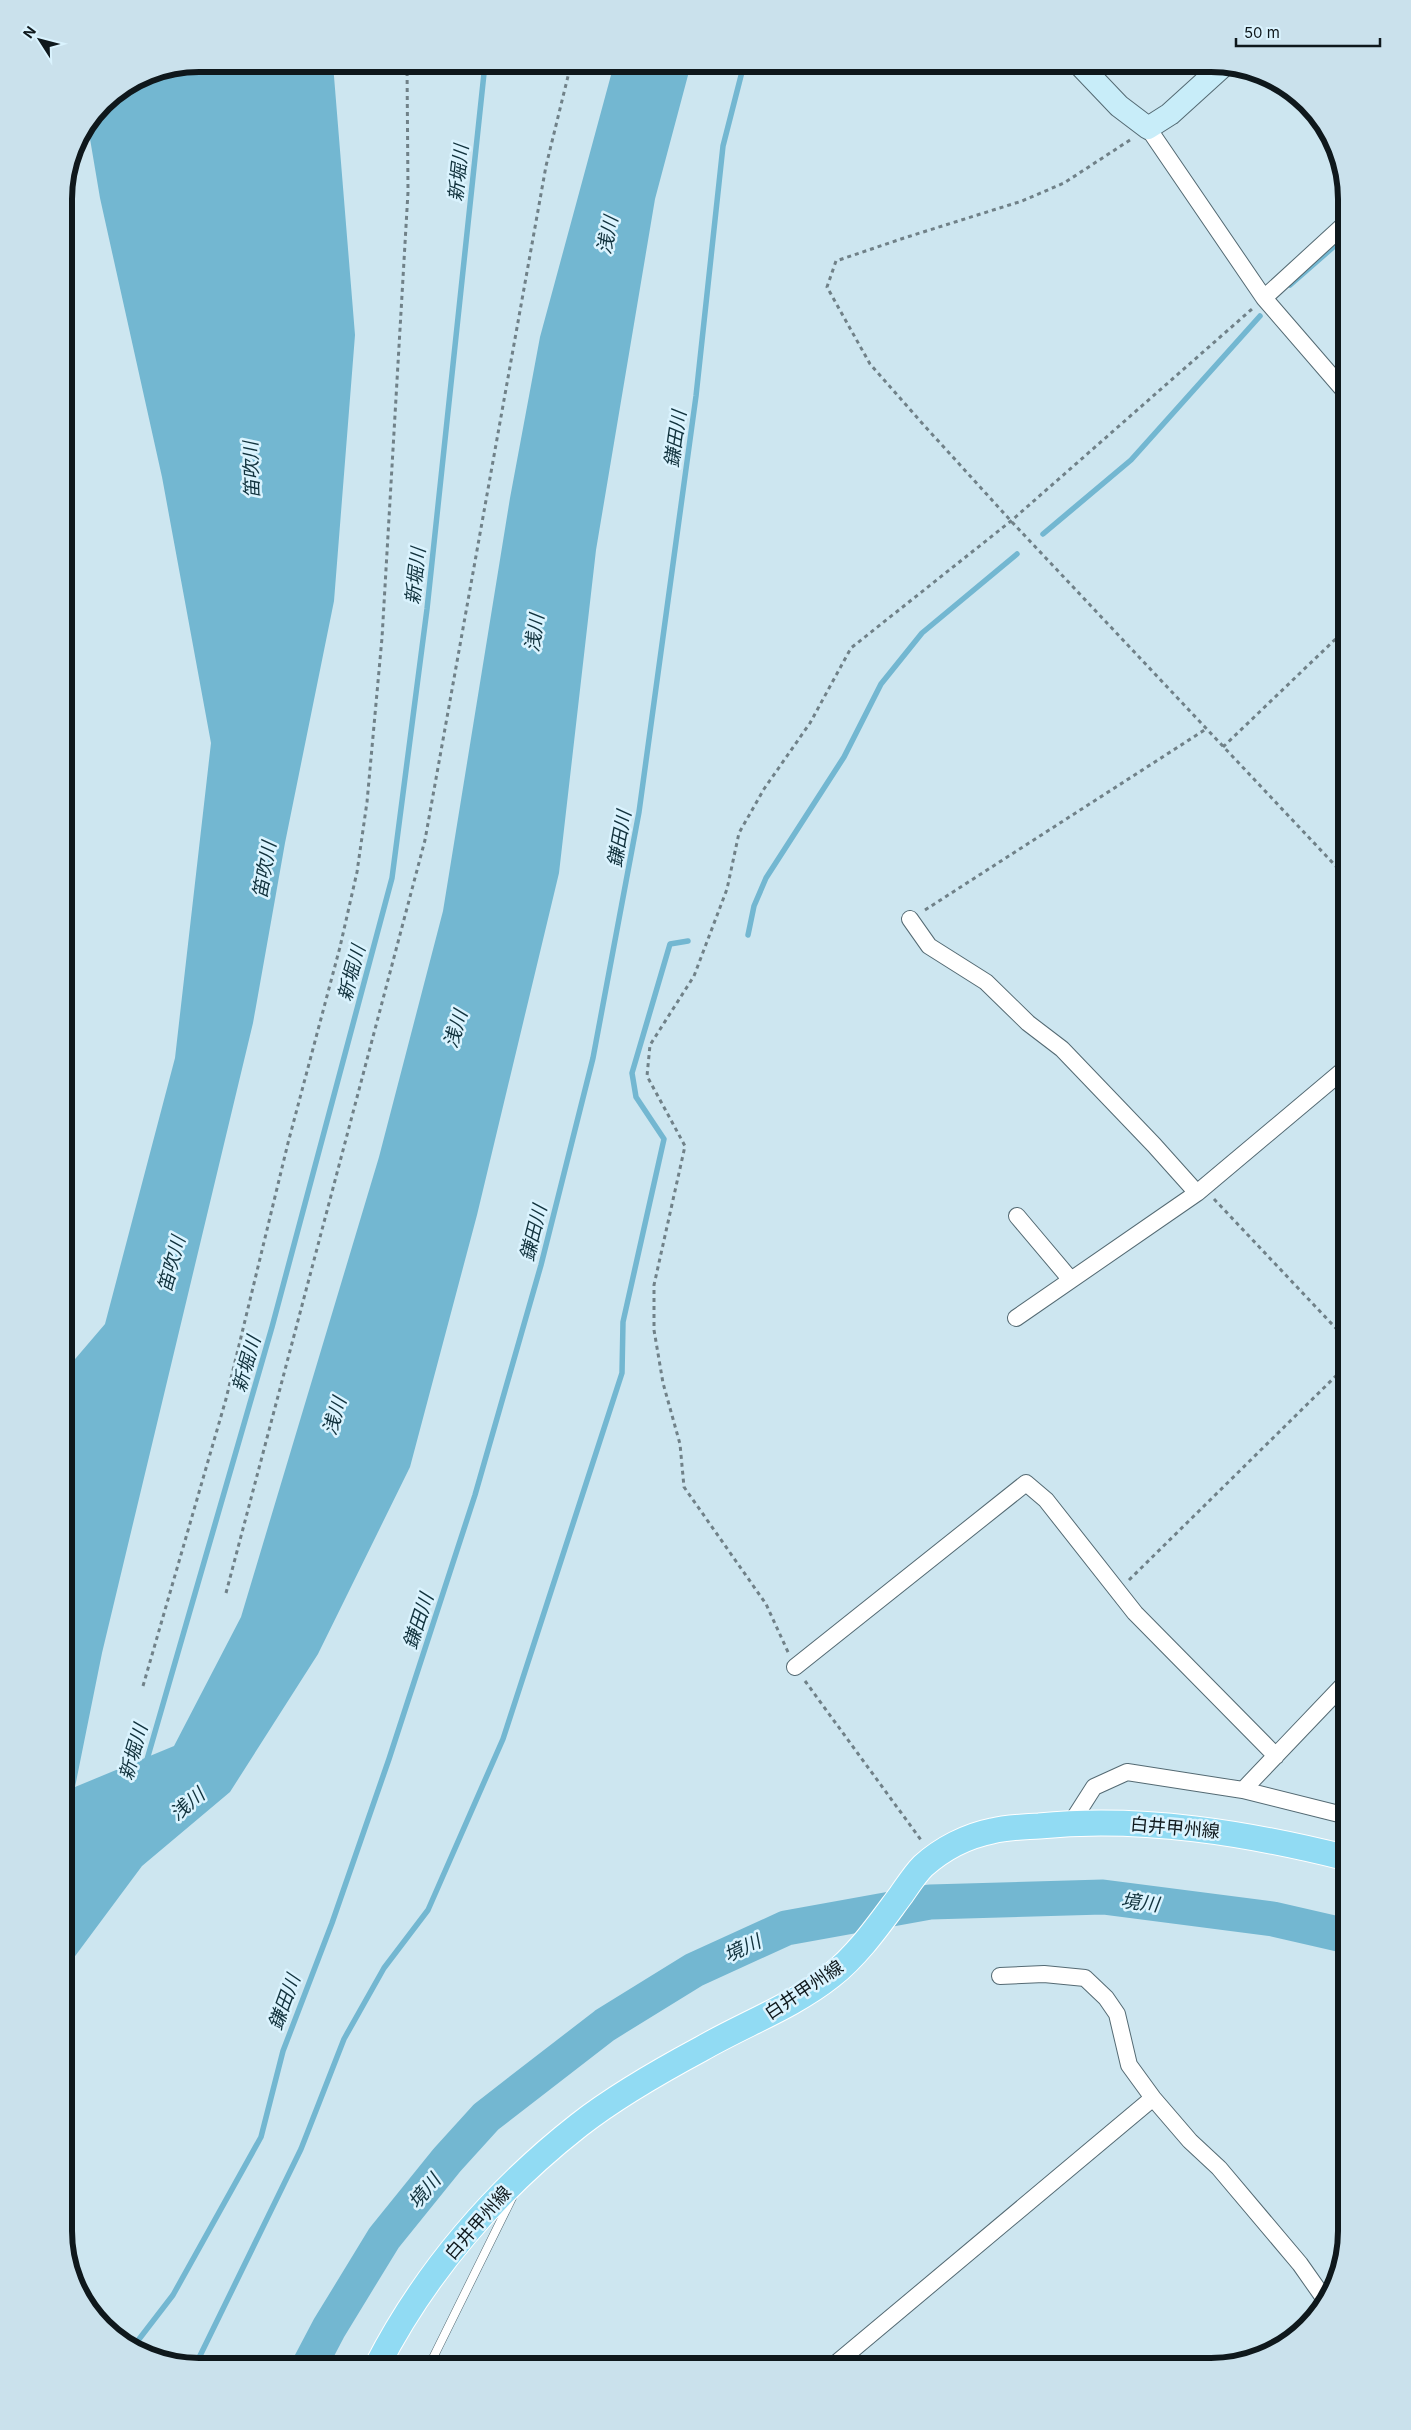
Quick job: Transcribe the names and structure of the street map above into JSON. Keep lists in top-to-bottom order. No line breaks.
{"streets":{"main road":["白井甲州線"]},"water":["新堀川","浅川","鎌田川","笛吹川","境川"],"scale_bar":"50 m","north":"top left"}
